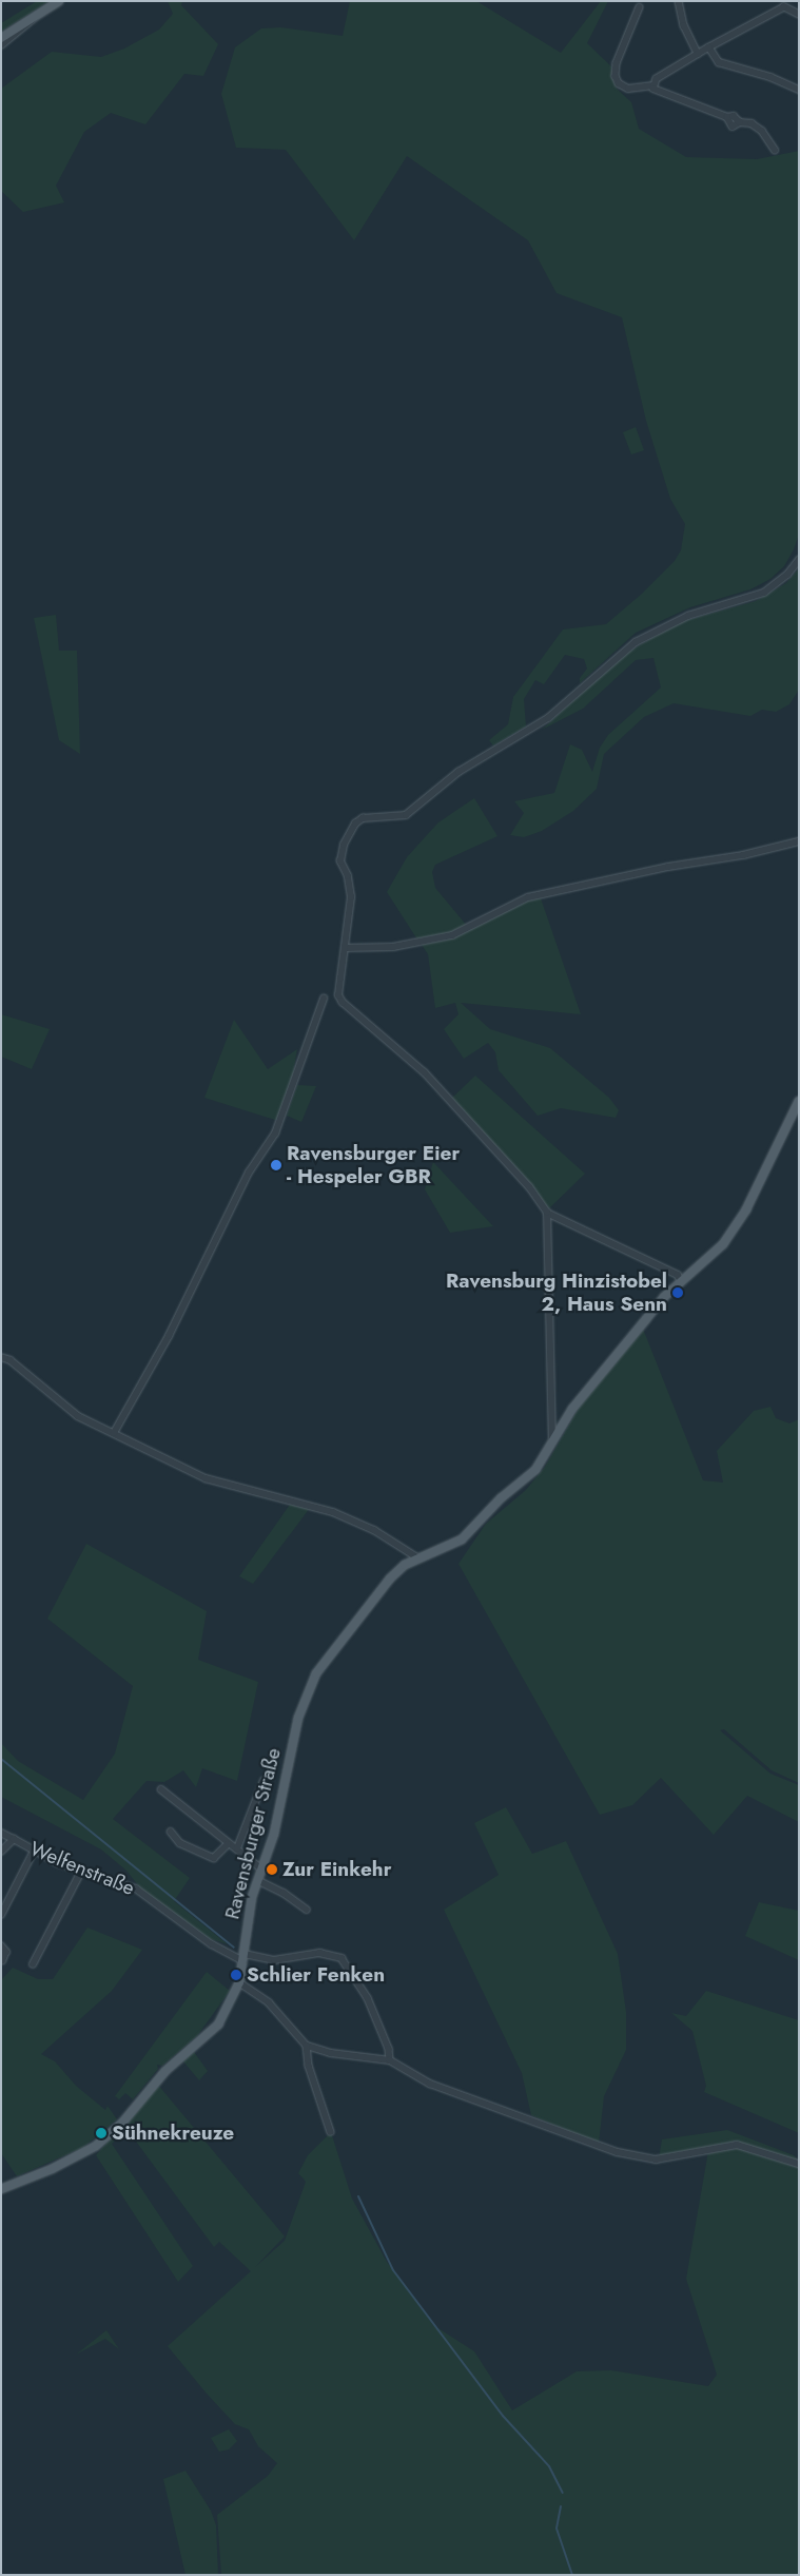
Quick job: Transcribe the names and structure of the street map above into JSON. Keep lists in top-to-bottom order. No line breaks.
{"streets":{"main road":["Ravensburger Straße"],"street":["Welfenstraße"]},"crossings":[["Ravensburger Straße","Welfenstraße"]],"places":["Ravensburger Eier - Hespeler GBR","Ravensburg Hinzistobel 2, Haus Senn","Zur Einkehr","Schlier Fenken","Sühnekreuze"]}
